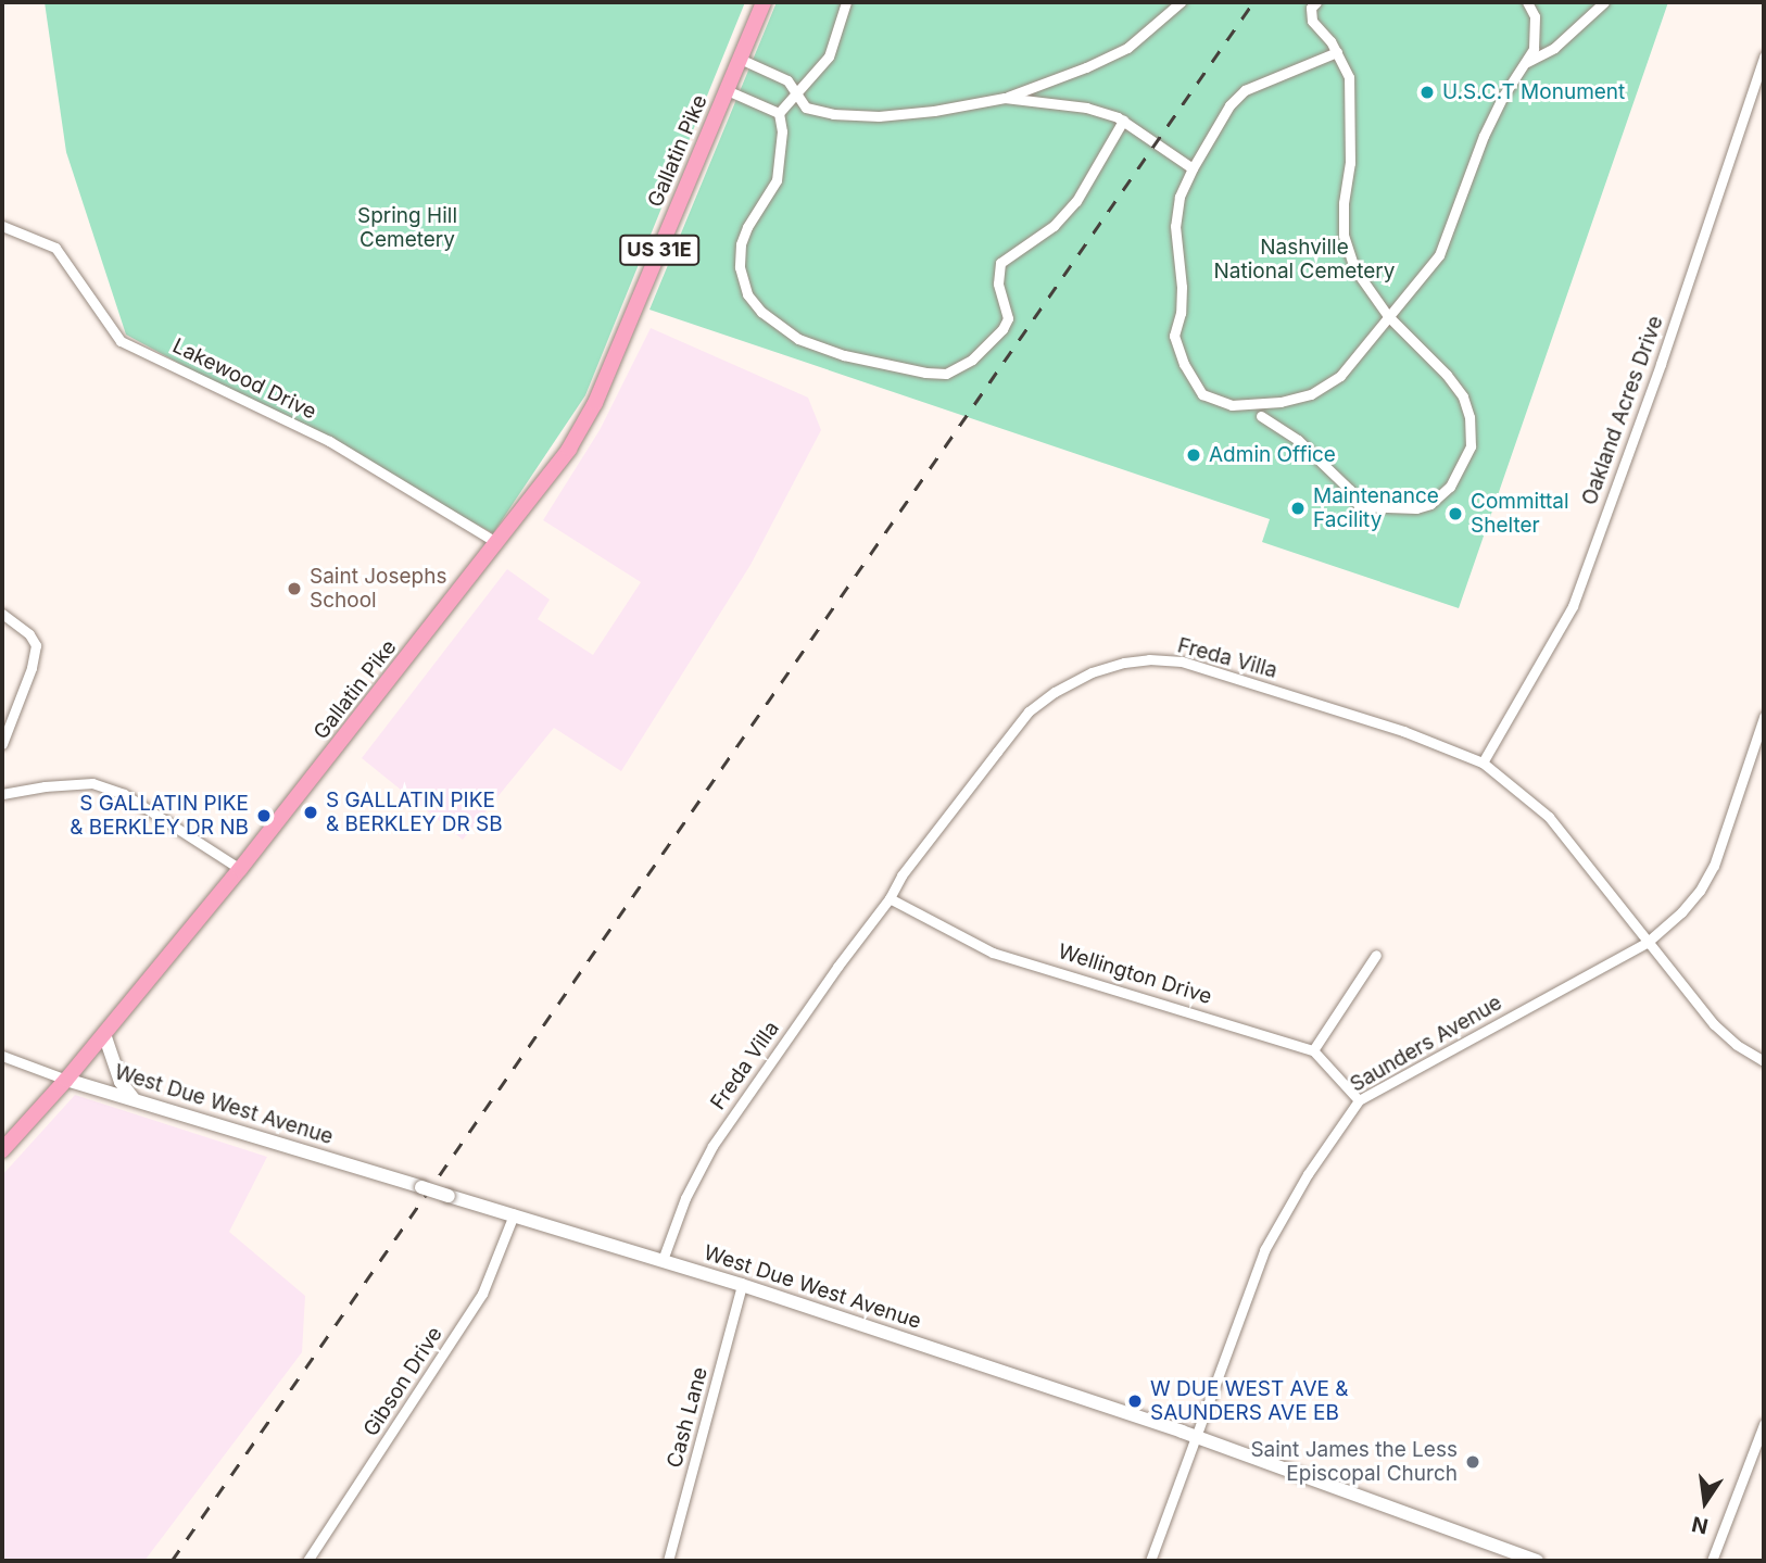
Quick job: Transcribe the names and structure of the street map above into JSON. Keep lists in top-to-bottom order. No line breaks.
{"streets":{"main road":["Gallatin Pike","US 31E","West Due West Avenue"],"street":["Lakewood Drive","Oakland Acres Drive","Freda Villa","Wellington Drive","Saunders Avenue","Gibson Drive","Cash Lane"]},"crossings":[["Gallatin Pike","Lakewood Drive"],["Gallatin Pike","West Due West Avenue"],["Oakland Acres Drive","Freda Villa"],["Freda Villa","Wellington Drive"],["Freda Villa","Saunders Avenue"],["Freda Villa","West Due West Avenue"],["Saunders Avenue","West Due West Avenue"],["West Due West Avenue","Gibson Drive"],["West Due West Avenue","Cash Lane"]],"parks":["Spring Hill Cemetery","Nashville National Cemetery"],"places":["U.S.C.T Monument","Admin Office","Maintenance Facility","Committal Shelter","Saint Josephs School","S GALLATIN PIKE & BERKLEY DR SB","S GALLATIN PIKE & BERKLEY DR NB","W DUE WEST AVE & SAUNDERS AVE EB","Saint James the Less Episcopal Church"],"north":"bottom"}
